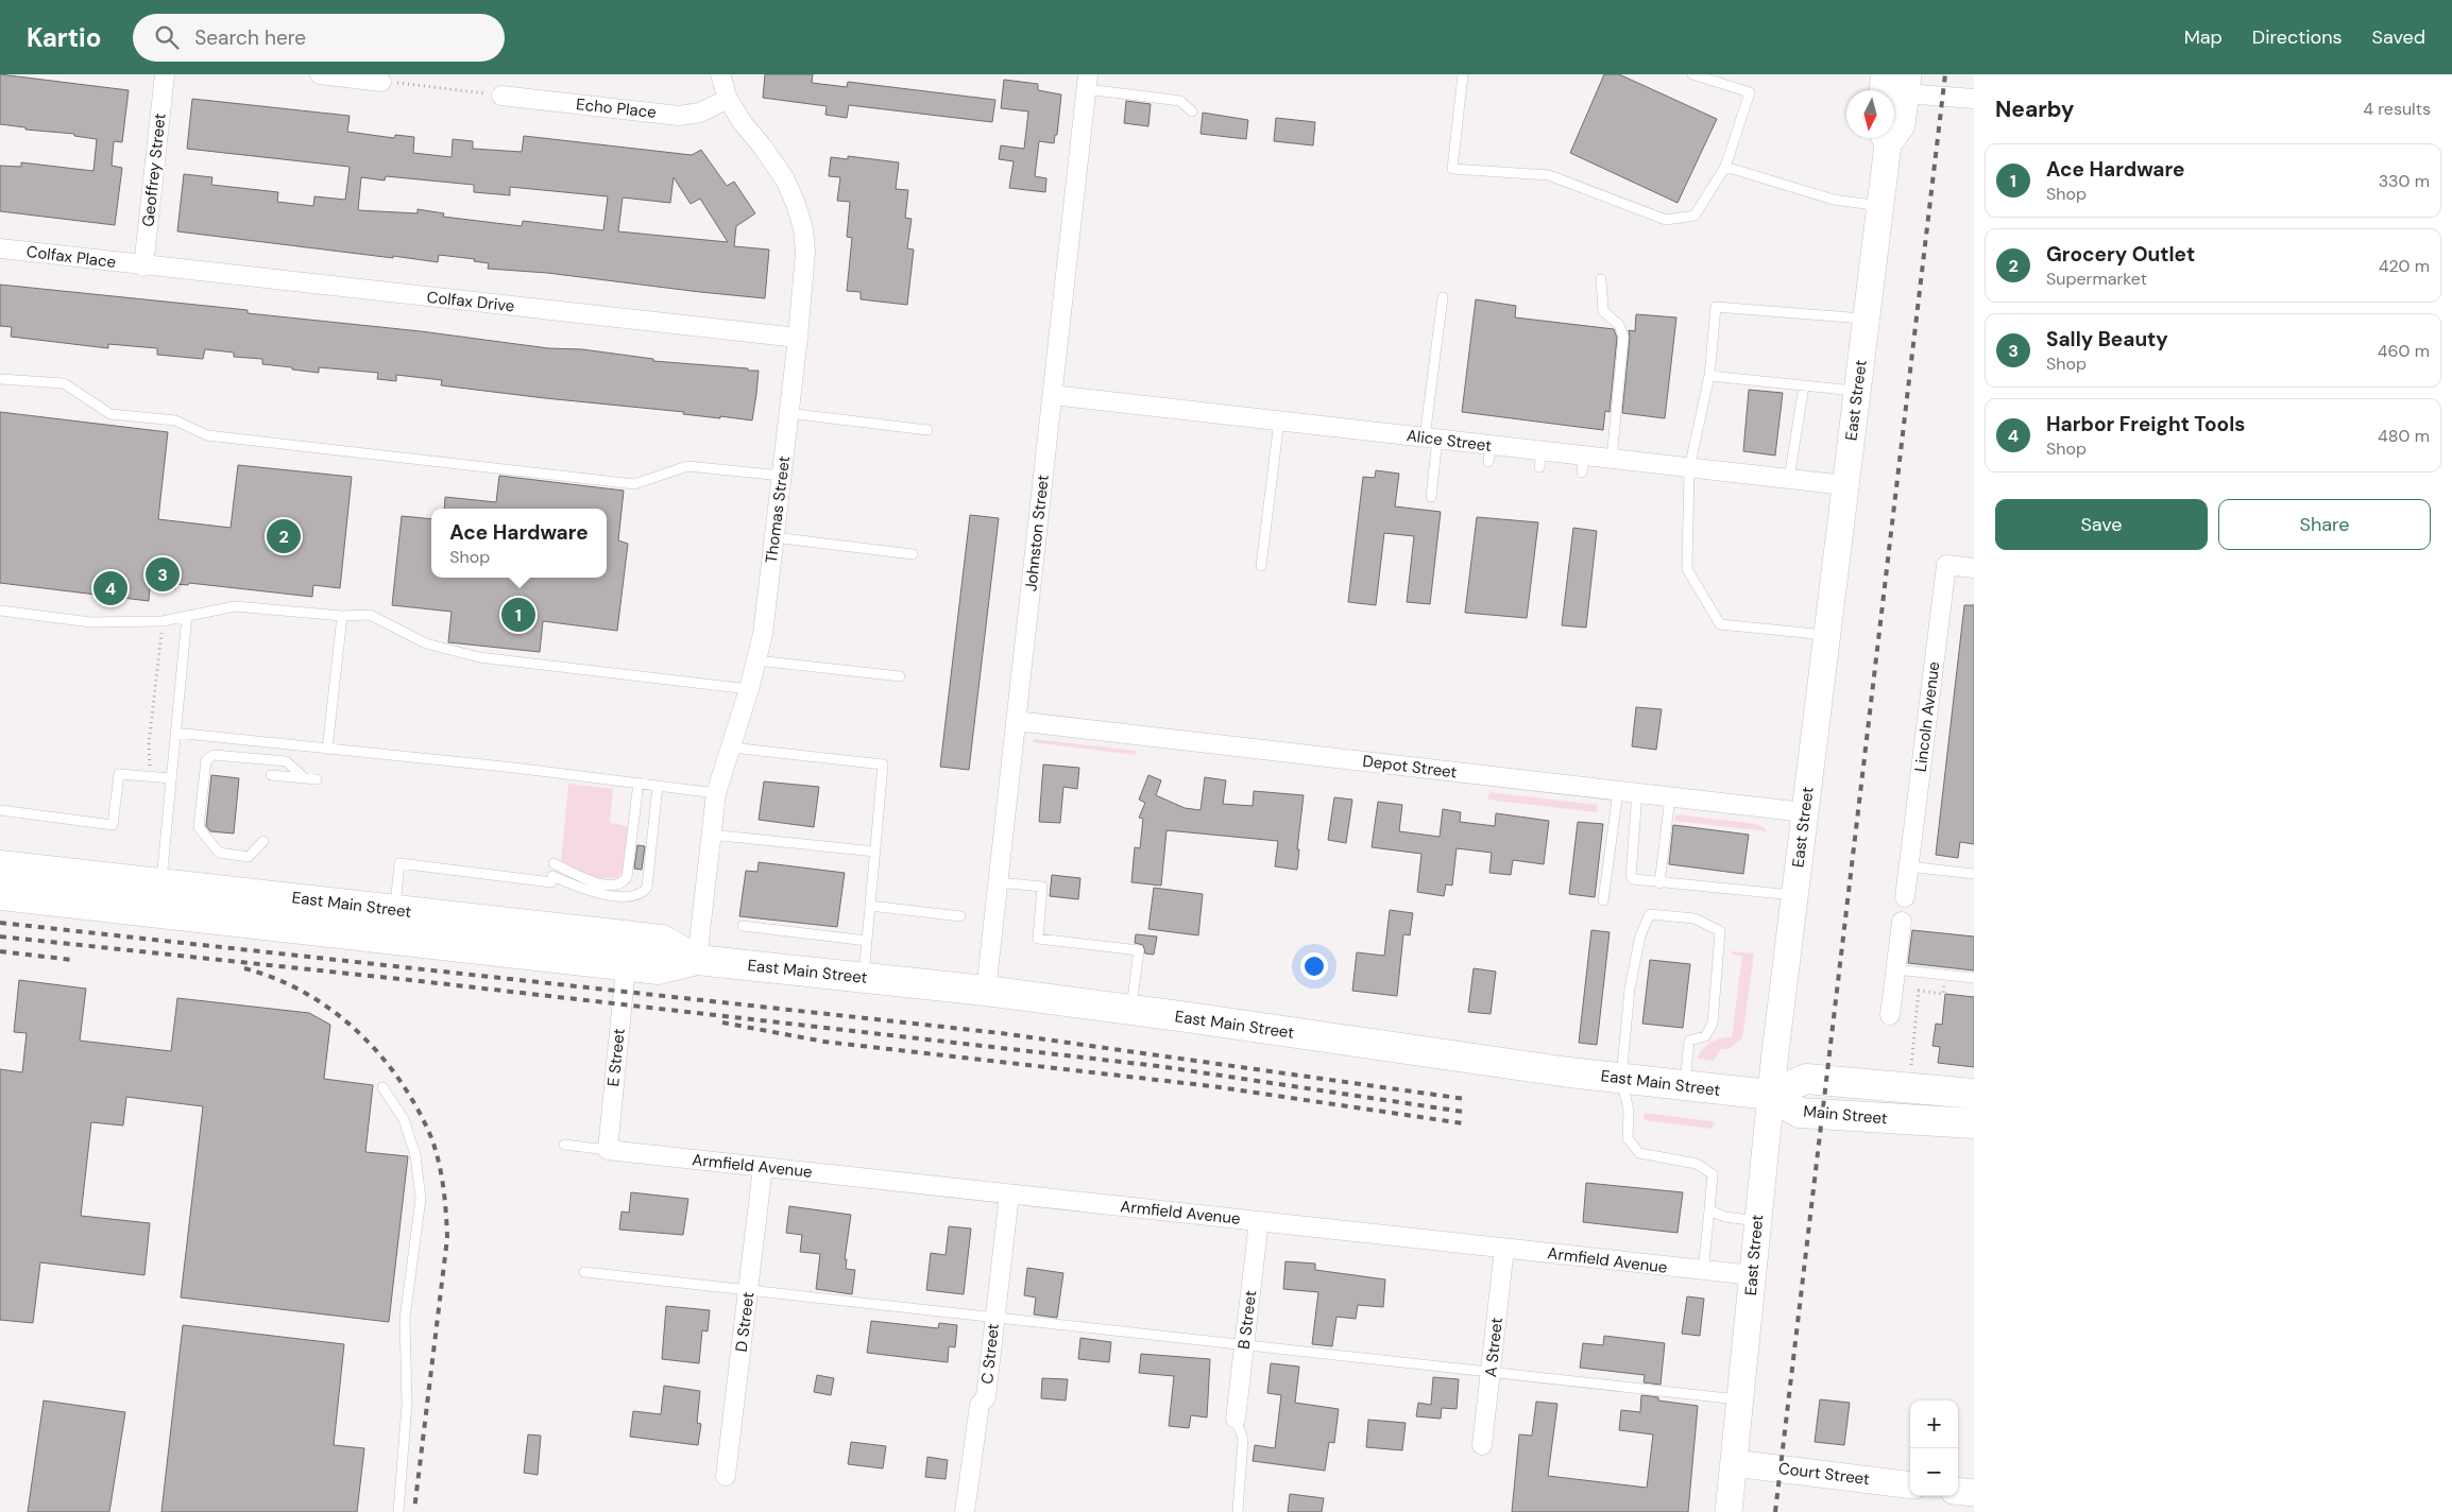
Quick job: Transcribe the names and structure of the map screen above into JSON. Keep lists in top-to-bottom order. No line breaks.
{"streets":{"main road":["East Street","East Main Street","Main Street","Court Street"],"street":["Echo Place","Geoffrey Street","Colfax Place","Colfax Drive","Alice Street","Thomas Street","Johnston Street","Lincoln Avenue","Depot Street","E Street","Armfield Avenue","B Street","D Street","A Street","C Street"]},"crossings":[["Echo Place","Thomas Street"],["Geoffrey Street","Colfax Place"],["Geoffrey Street","Colfax Drive"],["Colfax Place","Colfax Drive"],["Colfax Drive","Thomas Street"],["East Street","Alice Street"],["East Street","Depot Street"],["East Street","East Main Street"],["East Street","Main Street"],["East Street","Armfield Avenue"],["East Street","Court Street"],["Alice Street","Johnston Street"],["Thomas Street","East Main Street"],["Johnston Street","Depot Street"],["Johnston Street","East Main Street"],["East Main Street","E Street"],["East Main Street","Main Street"],["E Street","Armfield Avenue"],["Armfield Avenue","B Street"],["Armfield Avenue","D Street"],["Armfield Avenue","A Street"],["Armfield Avenue","C Street"]],"north":"bottom","page":{"header":"Kartio","search":"Search here","nav":["Map","Directions","Saved"],"heading":["Nearby","4 results"],"list":[{"mark":"1","name":"Ace Hardware","note":"Shop","value":"330 m"},{"mark":"2","name":"Grocery Outlet","note":"Supermarket","value":"420 m"},{"mark":"3","name":"Sally Beauty","note":"Shop","value":"460 m"},{"mark":"4","name":"Harbor Freight Tools","note":"Shop","value":"480 m"}],"buttons":["Save","Share"],"popup":["Ace Hardware","Shop"],"pins":["2","3","4","1"],"map_buttons":["+","−"]}}
